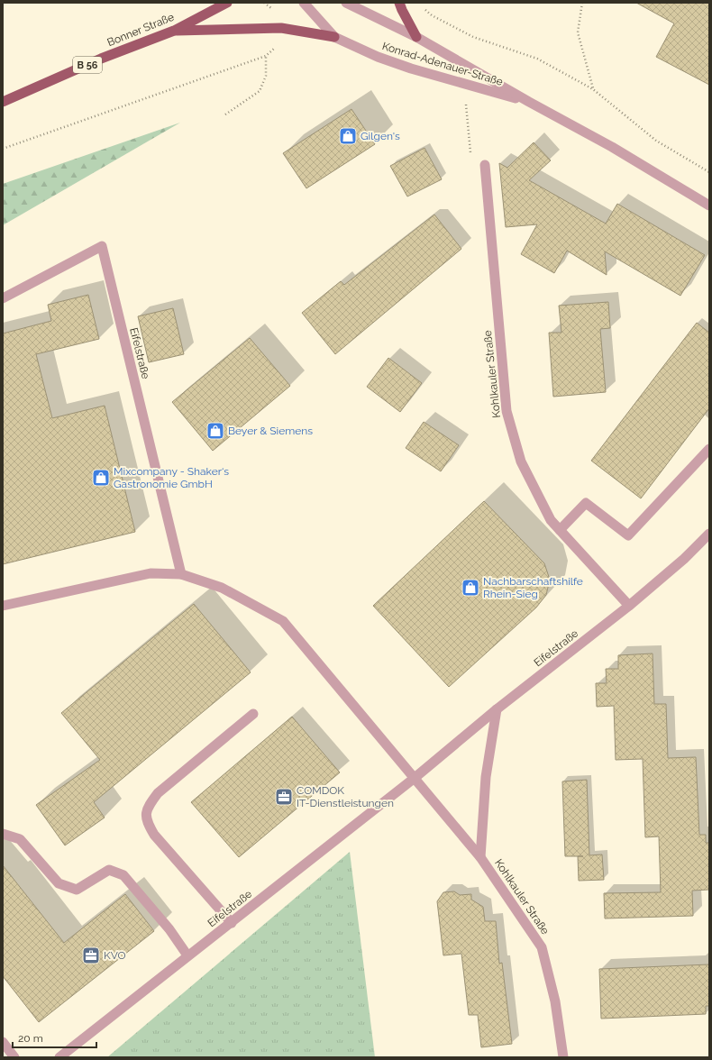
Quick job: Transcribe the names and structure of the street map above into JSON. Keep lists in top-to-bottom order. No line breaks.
{"streets":{"main road":["Bonner Straße","B 56"],"street":["Konrad-Adenauer-Straße","Eifelstraße","Kohlkauler Straße"]},"crossings":[["Eifelstraße","Kohlkauler Straße"]],"places":{"shop":["Gilgen's","Beyer & Siemens","Mixcompany - Shaker‘s Gastronomie GmbH","Nachbarschaftshilfe Rhein-Sieg"],"office":["COMDOK IT-Dienstleistungen","KVO"]},"scale_bar":"20 m"}
